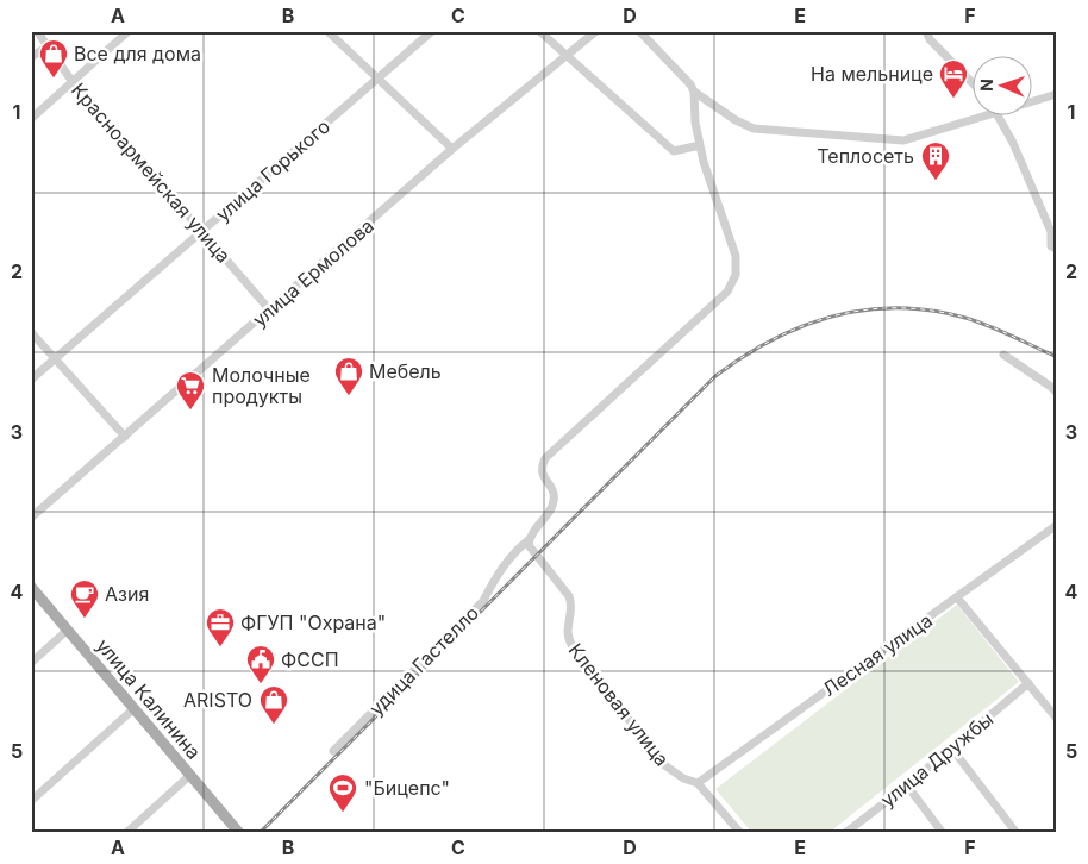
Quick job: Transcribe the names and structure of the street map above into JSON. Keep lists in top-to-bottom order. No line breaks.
{"streets":{"main road":["улица Калинина"],"street":["улица Горького","Красноармейская улица","улица Ермолова","Лесная улица","удица Гастелло","Кленовая улица","улица Дружбы"]},"crossings":[["улица Горького","Красноармейская улица"],["Красноармейская улица","улица Ермолова"],["Лесная улица","Кленовая улица"],["удица Гастелло","Кленовая улица"]],"places":{"shop":["Все для дома","Мебель","ARISTO"],"hotel":["На мельнице"],"building":["Теплосеть"],"supermarket":["Молочные продукты"],"cafe":["Азия"],"office":["ФГУП \"Охрана\""],"public building":["ФССП"],"sports":["\"Бицепс\""]},"north":"left","grid":{"columns":["A","B","C","D","E","F"],"rows":["1","2","3","4","5"]}}
